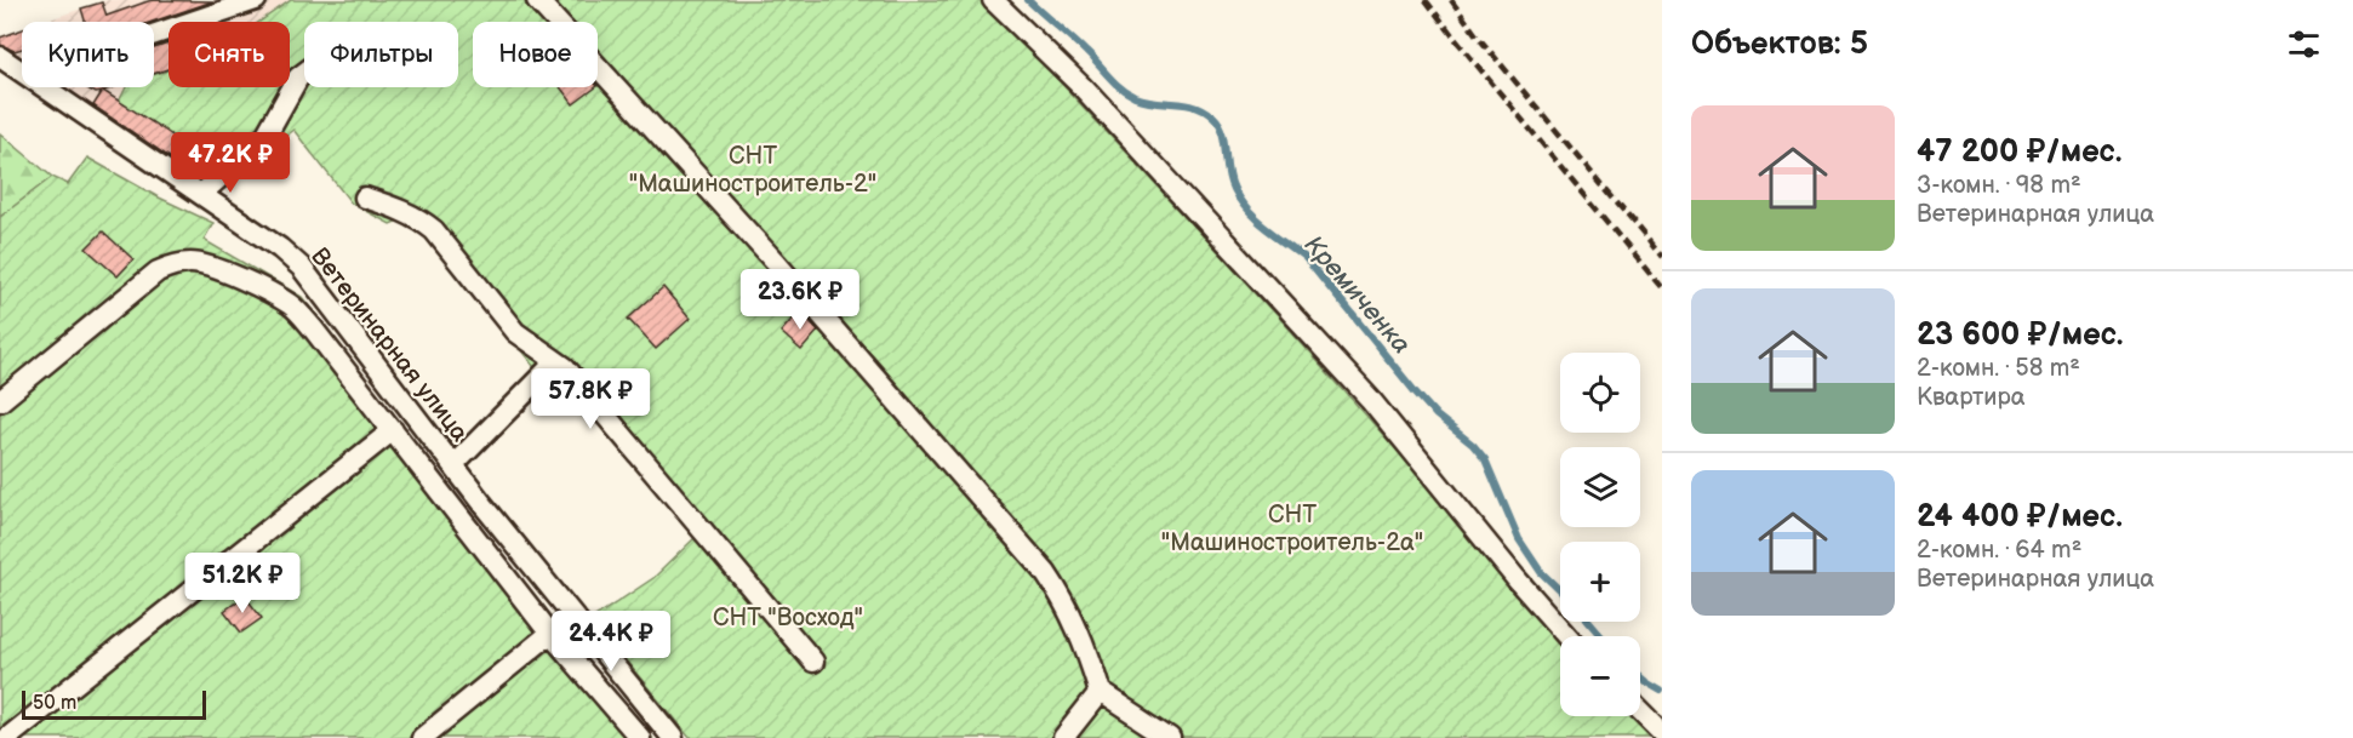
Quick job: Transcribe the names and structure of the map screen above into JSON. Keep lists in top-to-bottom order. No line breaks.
{"streets":{"street":["Ветеринарная улица"]},"water":["Кремиченка"],"parks":["СНТ \"Машиностроитель-2\"","СНТ \"Машиностроитель-2а\"","СНТ \"Восход\""],"scale_bar":"50 m","page":{"heading":"Объектов: 5","chip":["Купить","Снять","Фильтры","Новое"],"list":[{"name":"47 200 ₽/мес.","note":"3-комн. · 98 m² · Ветеринарная улица"},{"name":"23 600 ₽/мес.","note":"2-комн. · 58 m² · Квартира"},{"name":"24 400 ₽/мес.","note":"2-комн. · 64 m² · Ветеринарная улица"}],"price":["47.2K ₽","23.6K ₽","57.8K ₽","51.2K ₽","24.4K ₽"],"map_buttons":["+","−"],"scale":"50 m"}}
